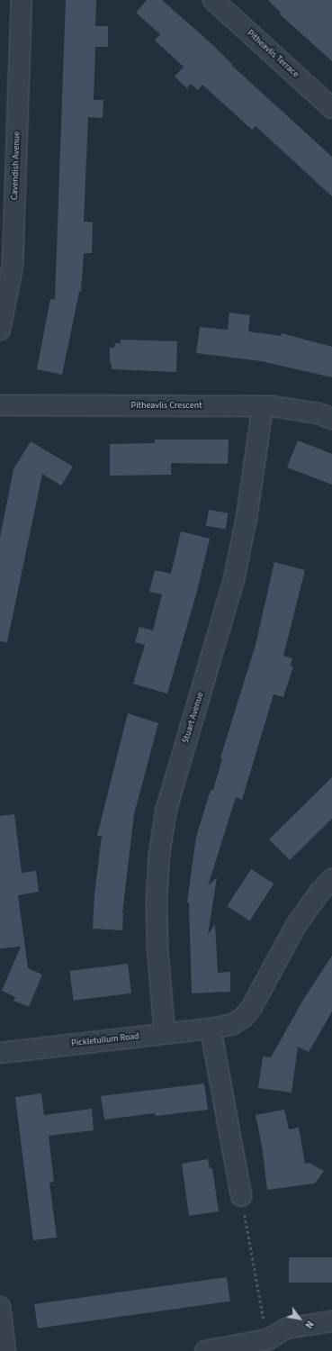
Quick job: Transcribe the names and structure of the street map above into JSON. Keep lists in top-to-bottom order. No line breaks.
{"streets":{"street":["Pitheavlis Terrace","Cavendish Avenue","Pitheavlis Crescent","Stuart Avenue","Pickletullum Road"]},"crossings":[["Pitheavlis Crescent","Stuart Avenue"],["Stuart Avenue","Pickletullum Road"]],"north":"bottom right"}
